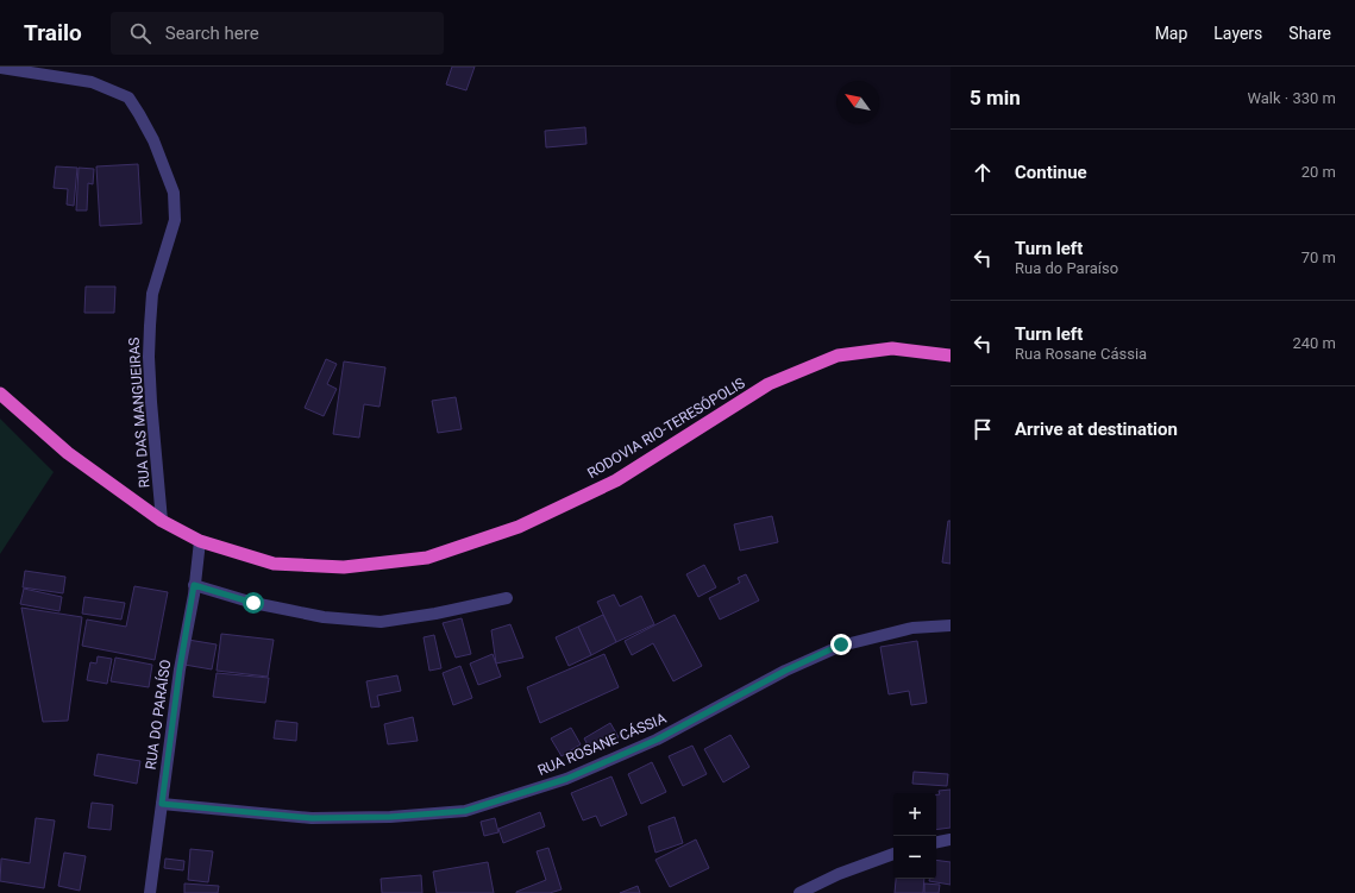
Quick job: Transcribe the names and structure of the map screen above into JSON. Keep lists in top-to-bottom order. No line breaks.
{"streets":{"highway":["RODOVIA RIO-TERESÓPOLIS"],"street":["RUA DAS MANGUEIRAS","RUA DO PARAÍSO","RUA ROSANE CÁSSIA"]},"crossings":[["RUA DAS MANGUEIRAS","RODOVIA RIO-TERESÓPOLIS"],["RODOVIA RIO-TERESÓPOLIS","RUA DO PARAÍSO"],["RUA DO PARAÍSO","RUA ROSANE CÁSSIA"]],"north":"top left","page":{"header":"Trailo","search":"Search here","nav":["Map","Layers","Share"],"heading":["5 min","Walk · 330 m"],"list":[["Continue","20 m"],["Turn left","Rua do Paraíso","70 m"],["Turn left","Rua Rosane Cássia","240 m"],"Arrive at destination"],"map_buttons":["+","−"]}}
